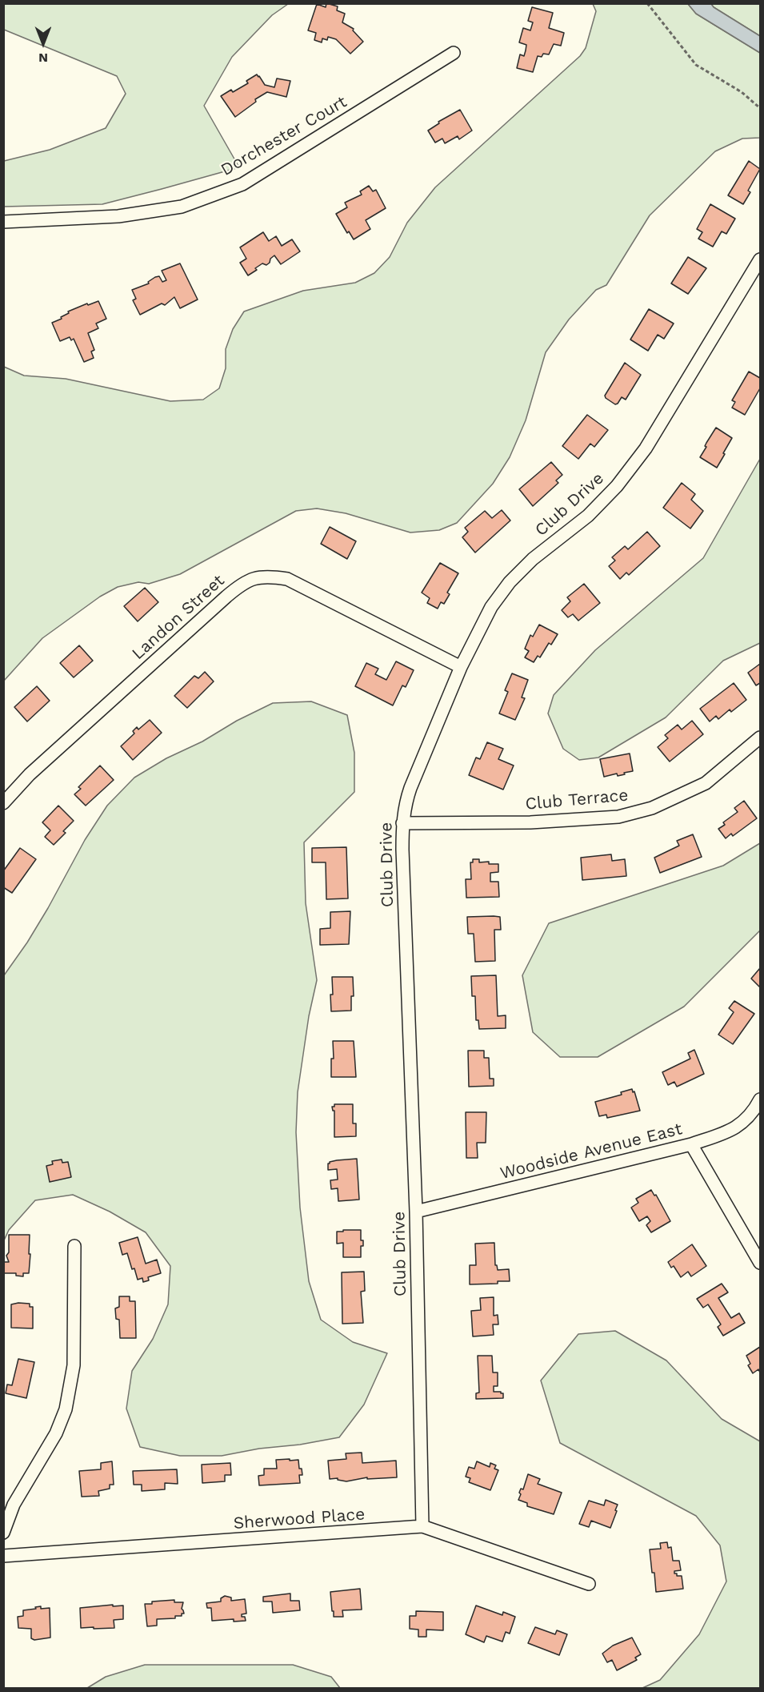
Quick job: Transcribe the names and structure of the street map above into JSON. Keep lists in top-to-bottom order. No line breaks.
{"streets":{"street":["Dorchester Court","Club Drive","Landon Street","Club Terrace","Woodside Avenue East","Sherwood Place"]},"crossings":[["Club Drive","Landon Street"],["Club Drive","Club Terrace"],["Club Drive","Woodside Avenue East"],["Club Drive","Sherwood Place"]],"north":"bottom"}
